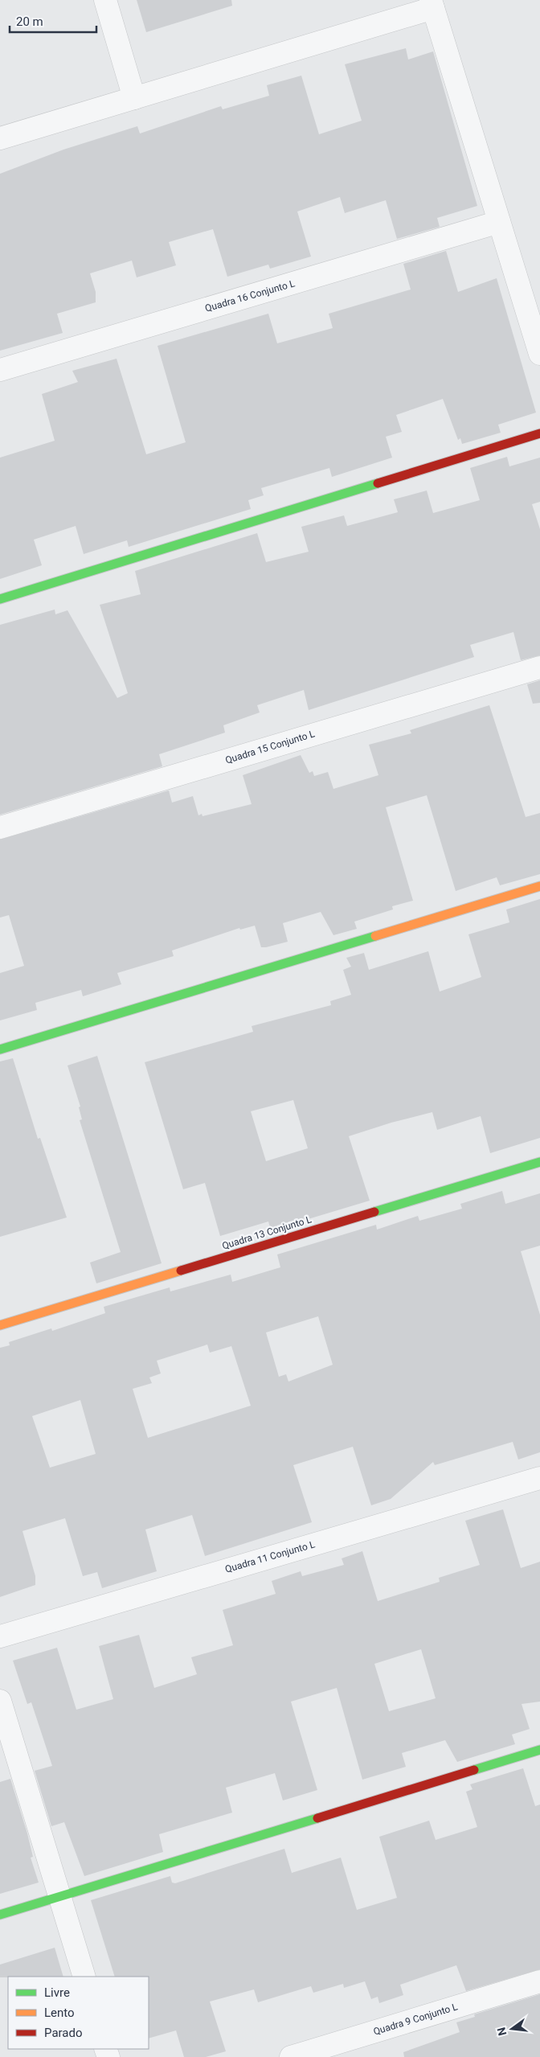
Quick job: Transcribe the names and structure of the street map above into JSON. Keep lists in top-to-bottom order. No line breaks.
{"streets":{"street":["Quadra 16 Conjunto L","Quadra 15 Conjunto L","Quadra 13 Conjunto L","Quadra 11 Conjunto L","Quadra 9 Conjunto L"]},"legend":["Livre","Lento","Parado"],"scale_bar":"20 m","north":"left"}
